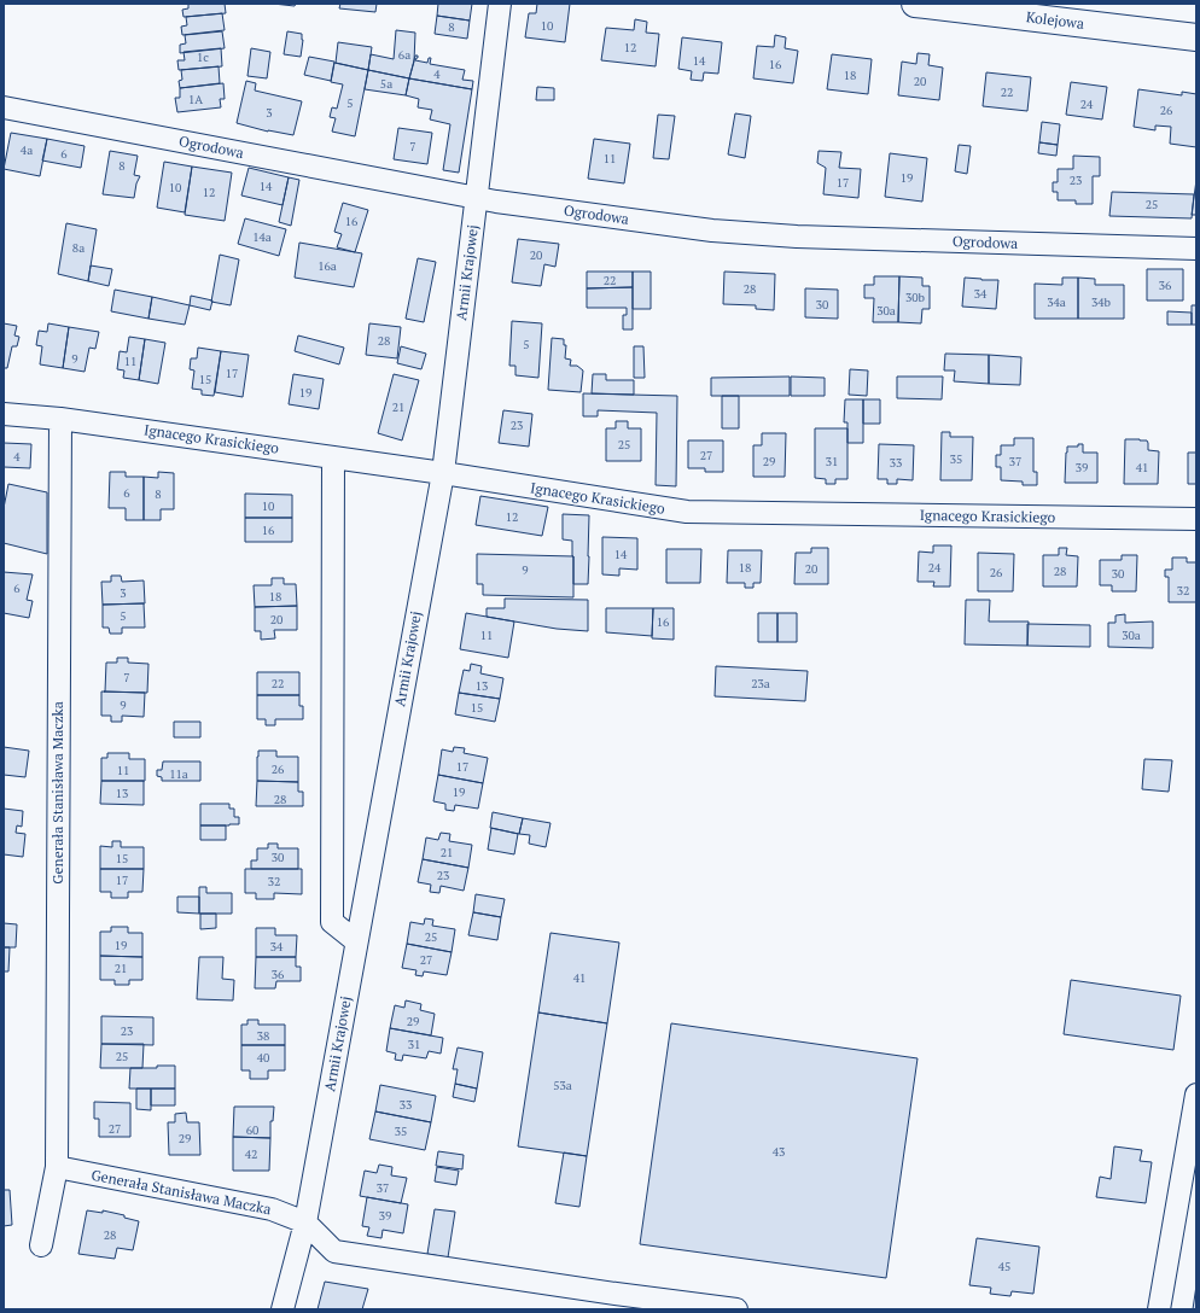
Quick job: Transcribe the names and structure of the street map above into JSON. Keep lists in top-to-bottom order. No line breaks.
{"streets":{"street":["Kolejowa","Ogrodowa","Armii Krajowej","Ignacego Krasickiego","Generała Stanisława Maczka"]},"crossings":[["Ogrodowa","Armii Krajowej"],["Armii Krajowej","Ignacego Krasickiego"],["Armii Krajowej","Generała Stanisława Maczka"],["Ignacego Krasickiego","Generała Stanisława Maczka"]],"house_numbers":["10","8","12","6a","1c","14","16","4","18","20","5a","22","1A","5","24","26","3","7","4a","6","11","8","19","23","17","14","10","12","25","16","14a","8a","20","16a","22","36","28","34","30b","34a","34b","30","30a","28","5","9","11","17","15","19","21","23","25","27","4","35","29","31","37","33","39","41","6","8","10","12","16","14","18","24","20","9","28","26","30","6","32","3","18","5","20","16","11","30a","7","22","23a","13","9","15","17","26","11","11a","19","13","28","21","30","15","23","17","32","25","19","34","27","21","36","41","29","23","38","31","25","40","53a","33","27","60","35","29","43","42","37","39","28","45"]}
